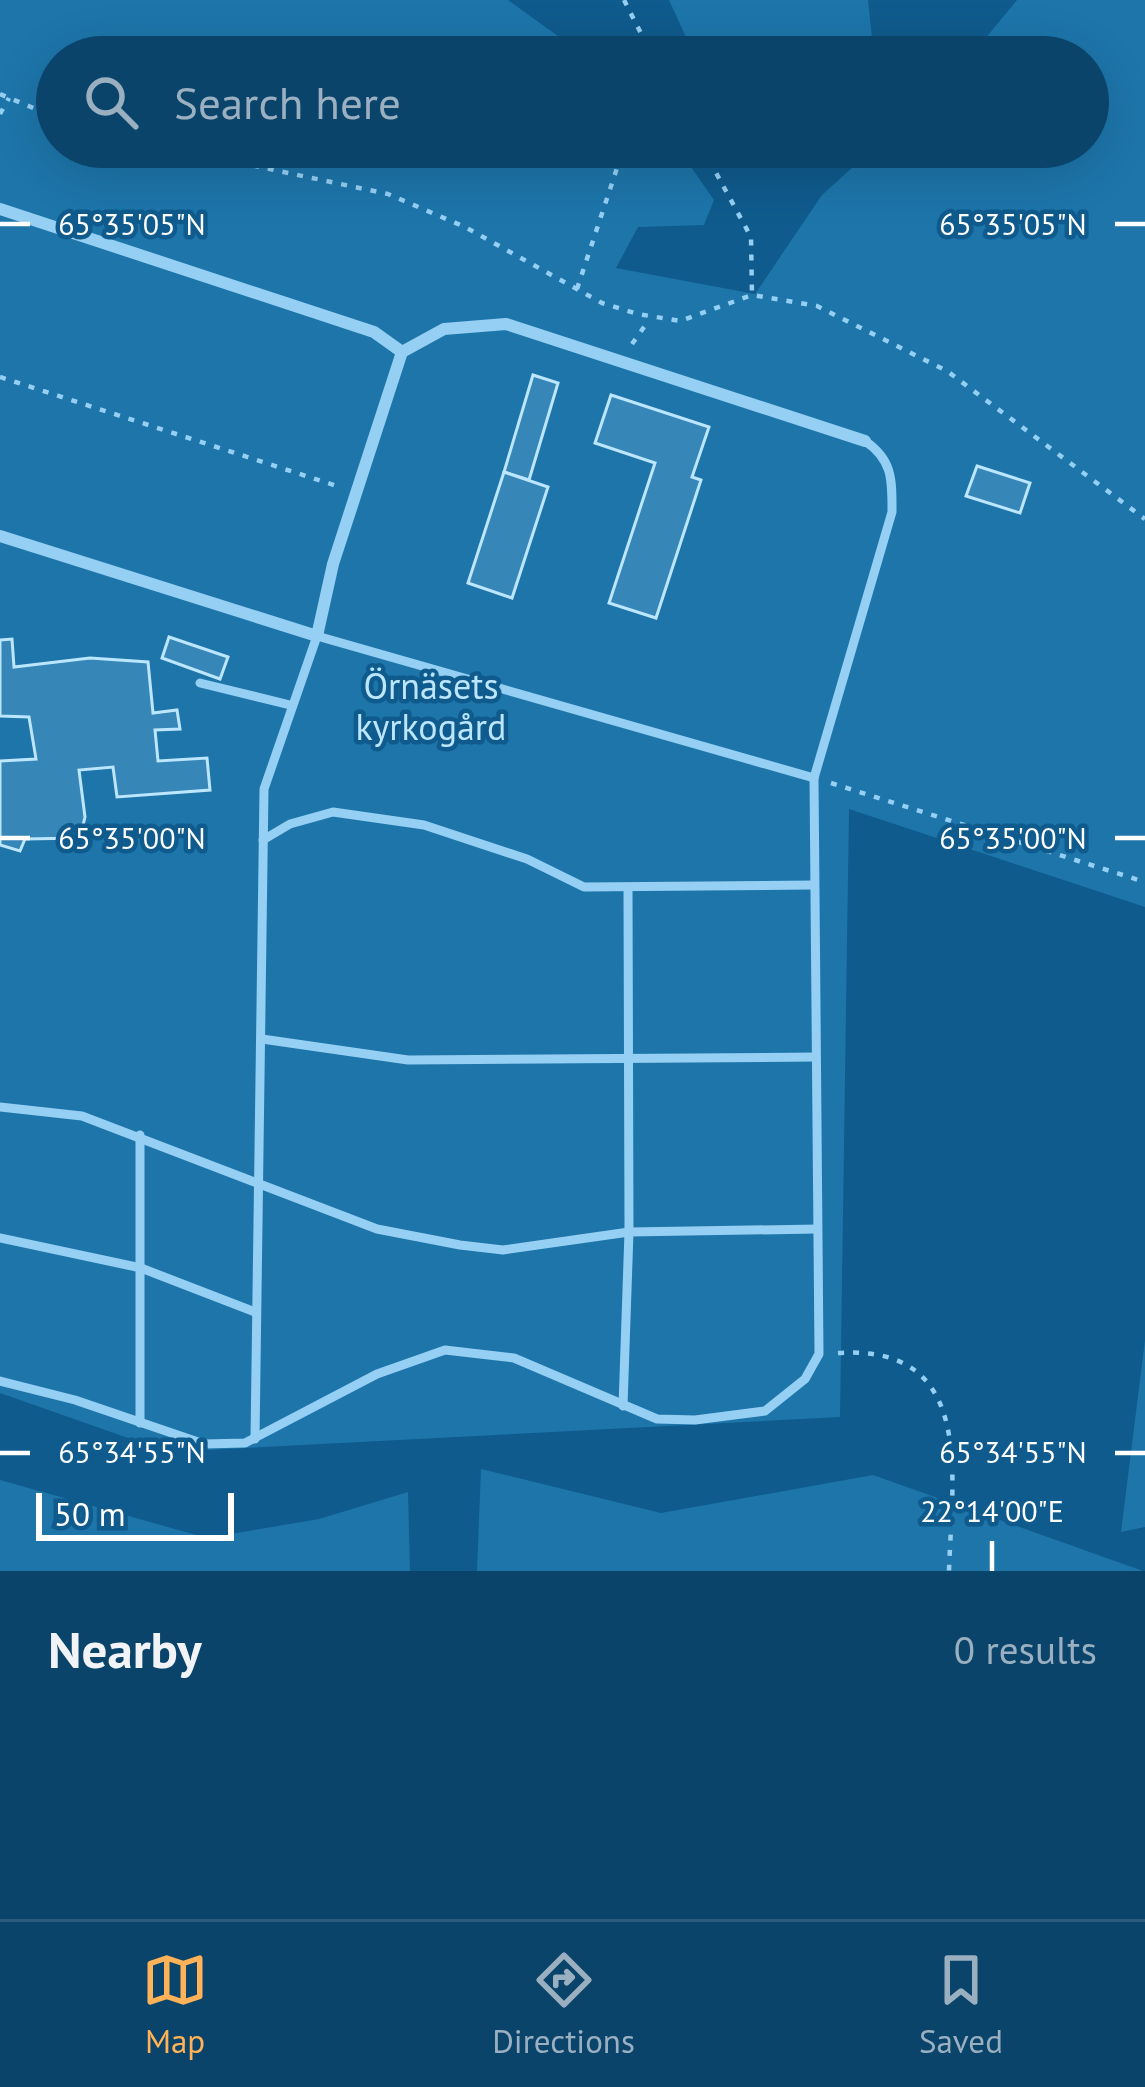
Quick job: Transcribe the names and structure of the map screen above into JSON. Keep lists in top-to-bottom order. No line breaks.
{"parks":["Örnäsets kyrkogård"],"scale_bar":"50 m","page":{"search":"Search here","scale":"50 m","heading":["Nearby","0 results"],"nav":["Map","Directions","Saved"]},"coordinates":["65°35'05\"N","65°35'00\"N","65°34'55\"N","22°14'00\"E"]}
